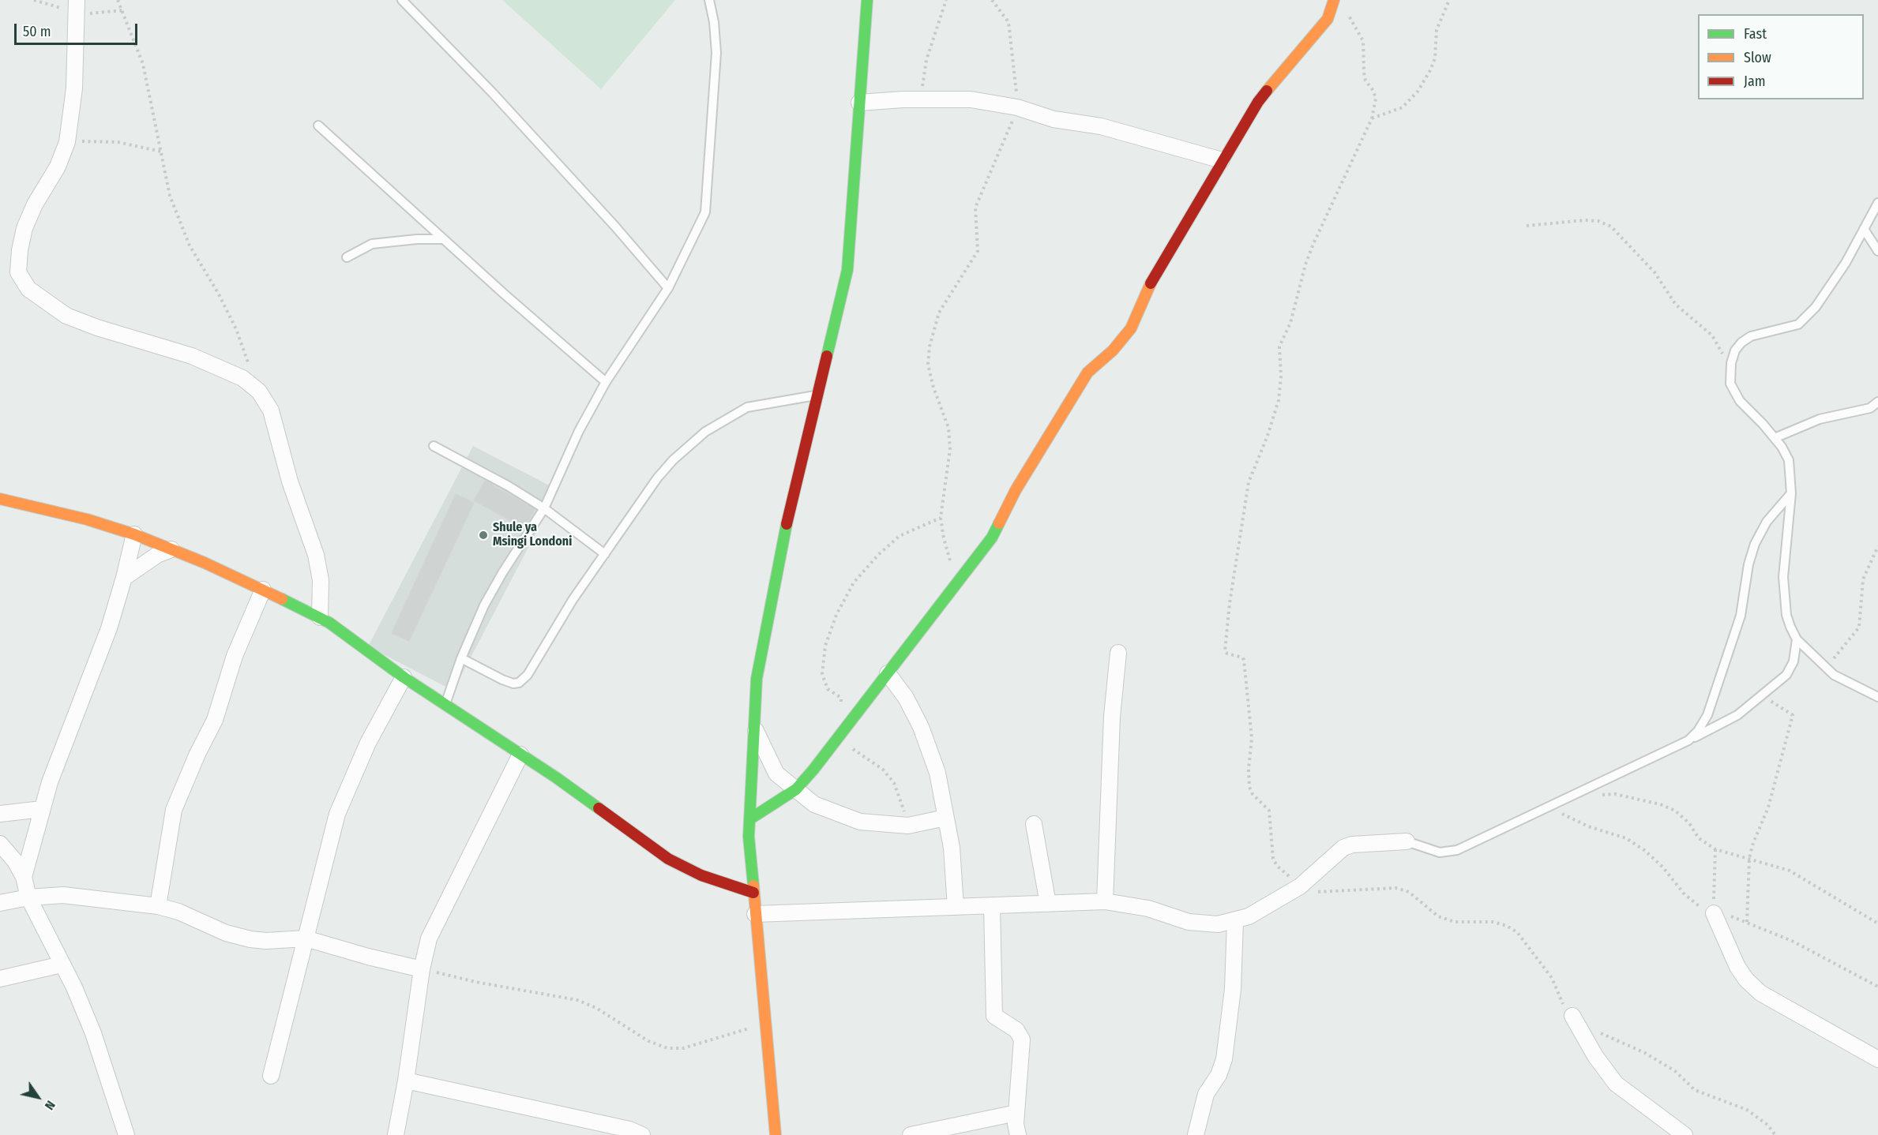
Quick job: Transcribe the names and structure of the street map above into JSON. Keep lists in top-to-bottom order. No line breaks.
{"places":["Shule ya Msingi Londoni"],"legend":["Fast","Slow","Jam"],"scale_bar":"50 m","north":"bottom right"}
